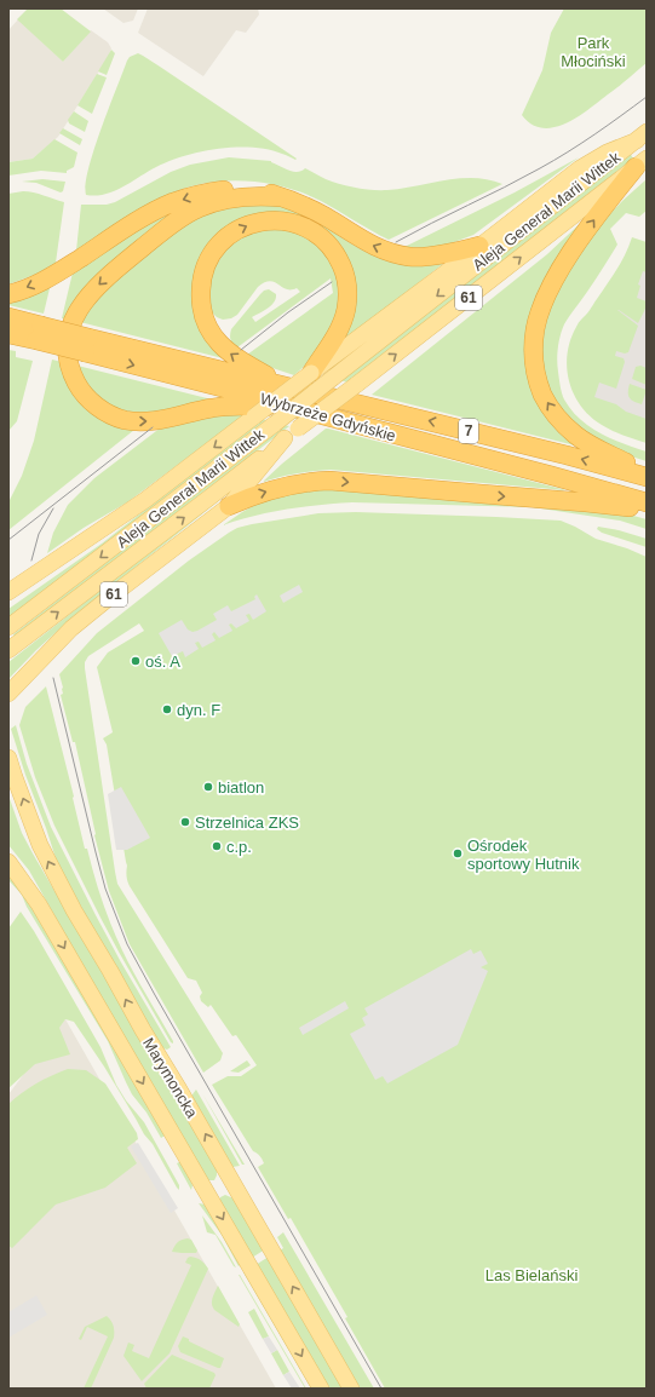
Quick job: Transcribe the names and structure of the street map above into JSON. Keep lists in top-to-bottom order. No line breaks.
{"streets":{"highway":["Wybrzeże Gdyńskie","7"],"main road":["Aleja Generał Marii Wittek","61","Marymoncka"]},"crossings":[["Aleja Generał Marii Wittek","61"]],"parks":["Park Młociński","Las Bielański"],"places":["oś. A","dyn. F","biatlon","Strzelnica ZKS","c.p.","Ośrodek sportowy Hutnik"]}
